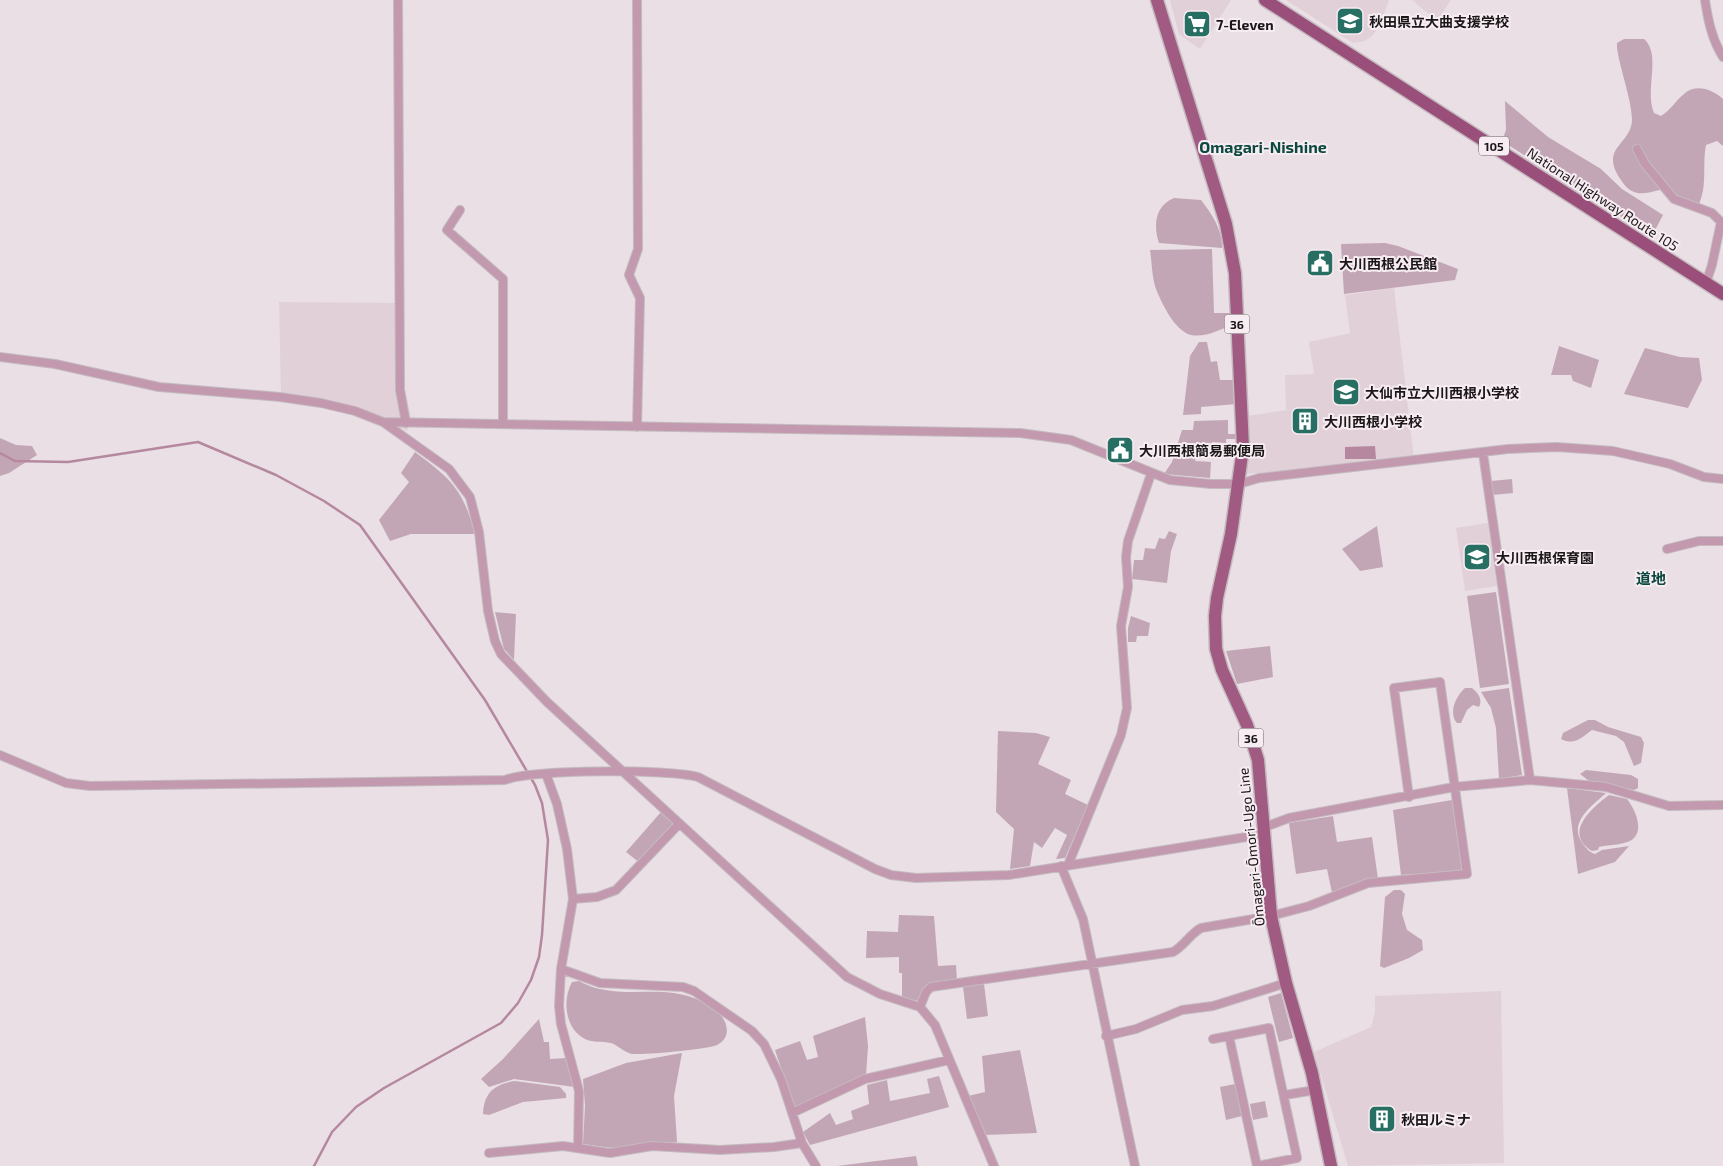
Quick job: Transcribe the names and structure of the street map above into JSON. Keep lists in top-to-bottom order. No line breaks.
{"streets":{"highway":["105","National Highway Route 105"],"main road":["36","Ōmagari-Ōmori-Ugo Line"]},"districts":["Omagari-Nishine","道地"],"places":{"school or university":["秋田県立大曲支援学校","大仙市立大川西根小学校","大川西根保育園"],"supermarket":["7-Eleven"],"public building":["大川西根公民館","大川西根簡易郵便局"],"building":["大川西根小学校","秋田ルミナ"]}}
